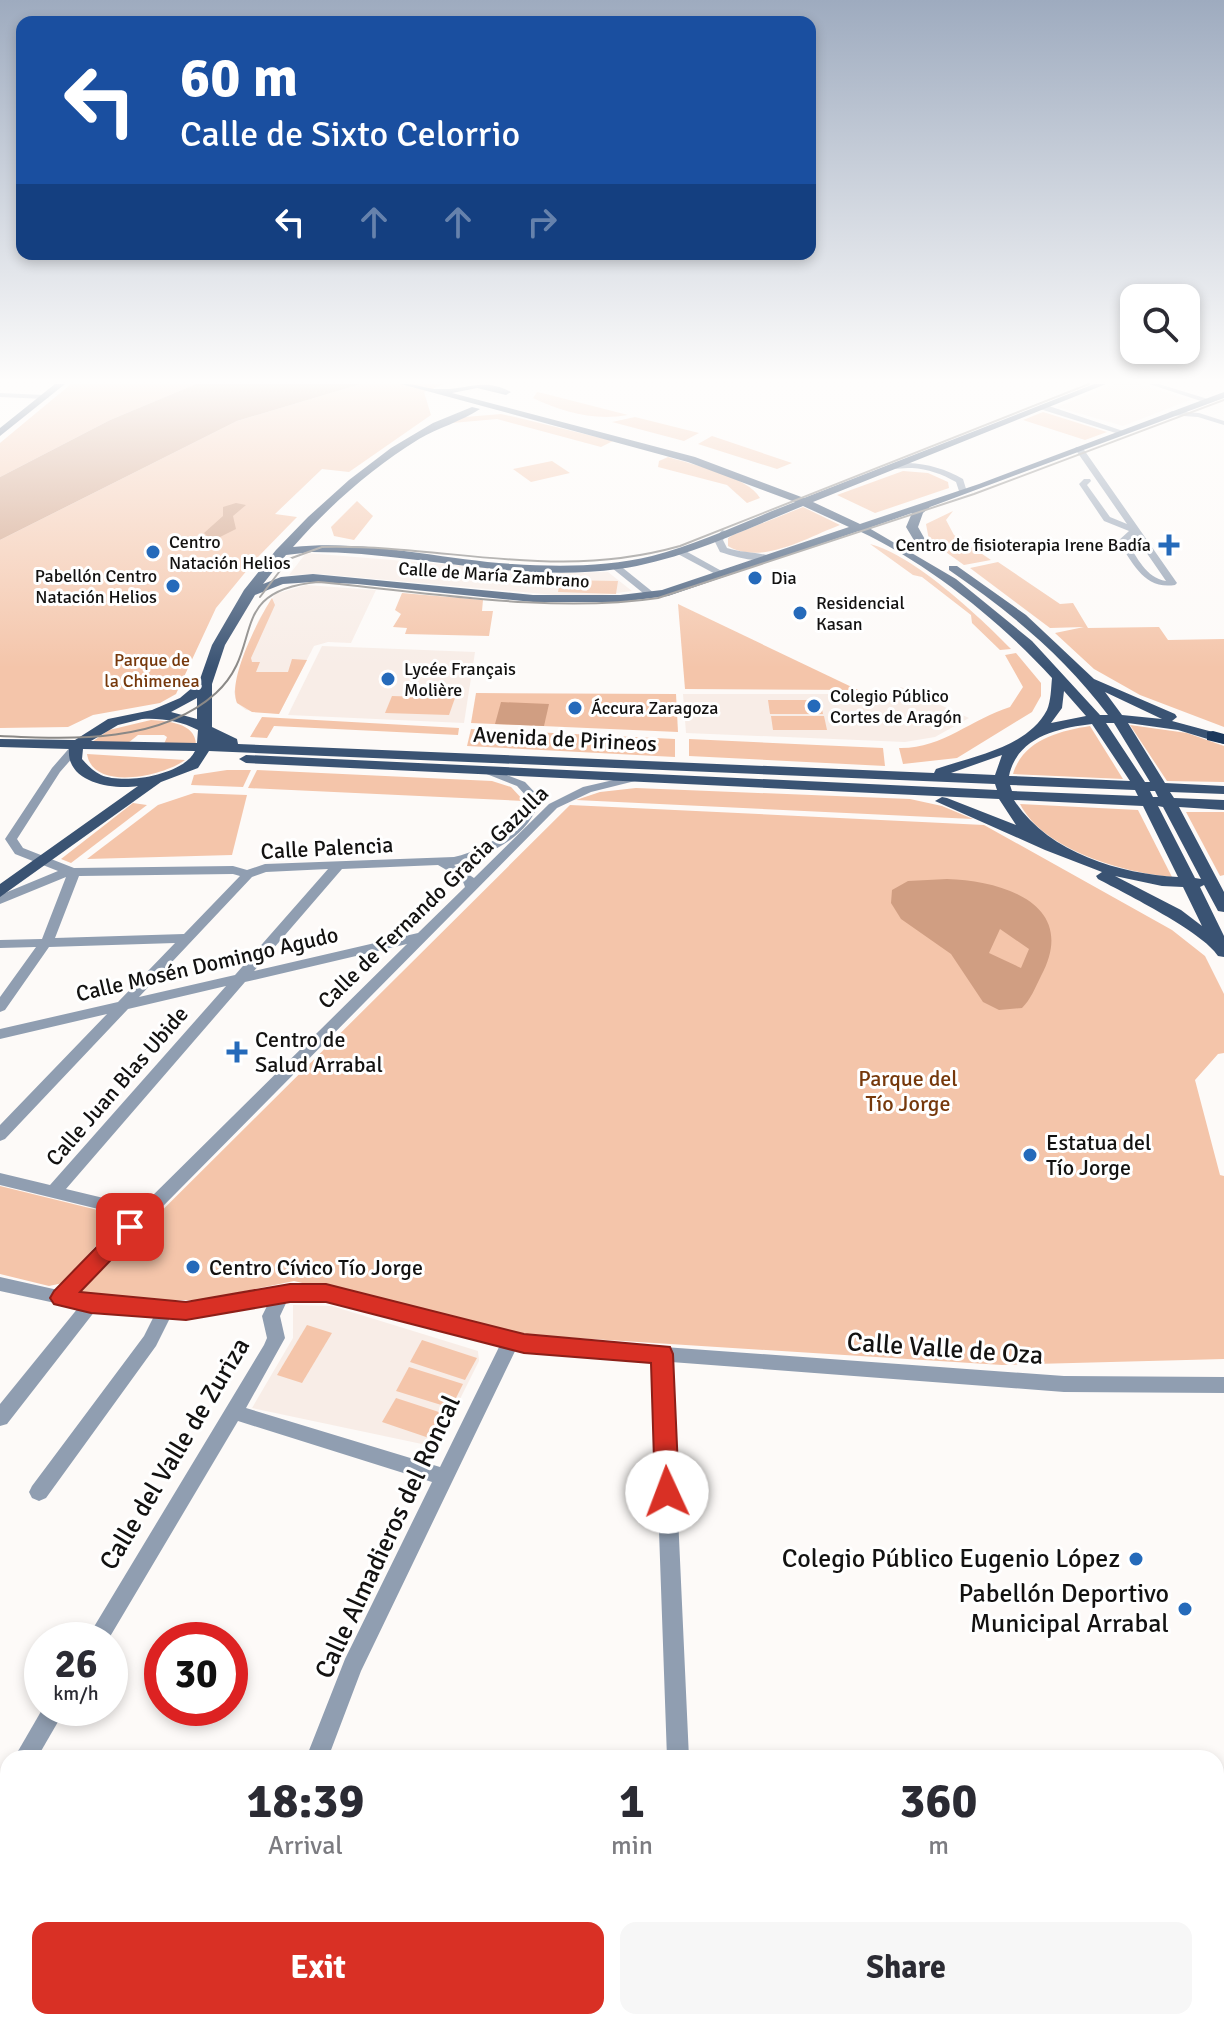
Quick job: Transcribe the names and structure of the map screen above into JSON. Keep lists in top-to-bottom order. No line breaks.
{"streets":{"main road":["Calle de María Zambrano","Avenida de Pirineos"],"street":["Calle Palencia","Calle de Fernando Gracia Gazulla","Calle Mosén Domingo Agudo","Calle Juan Blas Ubide","Calle Valle de Oza","Calle del Valle de Zuriza","Calle Almadieros del Roncal"]},"crossings":[["Avenida de Pirineos","Calle Palencia"],["Avenida de Pirineos","Calle de Fernando Gracia Gazulla"],["Calle Palencia","Calle Juan Blas Ubide"],["Calle de Fernando Gracia Gazulla","Calle Mosén Domingo Agudo"],["Calle de Fernando Gracia Gazulla","Calle Valle de Oza"],["Calle Mosén Domingo Agudo","Calle Juan Blas Ubide"],["Calle Valle de Oza","Calle del Valle de Zuriza"],["Calle Valle de Oza","Calle Almadieros del Roncal"]],"parks":["Parque de la Chimenea","Parque del Tío Jorge"],"places":{"health":["Centro de fisioterapia Irene Badía","Centro de Salud Arrabal"],"other":["Centro Natación Helios","Dia","Pabellón Centro Natación Helios","Residencial Kasan","Lycée Français Molière","Colegio Público Cortes de Aragón","Áccura Zaragoza","Estatua del Tío Jorge","Centro Cívico Tío Jorge","Colegio Público Eugenio López","Pabellón Deportivo Municipal Arrabal"]},"page":{"turn":["60 m","Calle de Sixto Celorrio"],"speed":"26 km/h","limit":"30","eta":["18:39","Arrival","1","min","360","m"],"buttons":["Exit","Share"]}}
